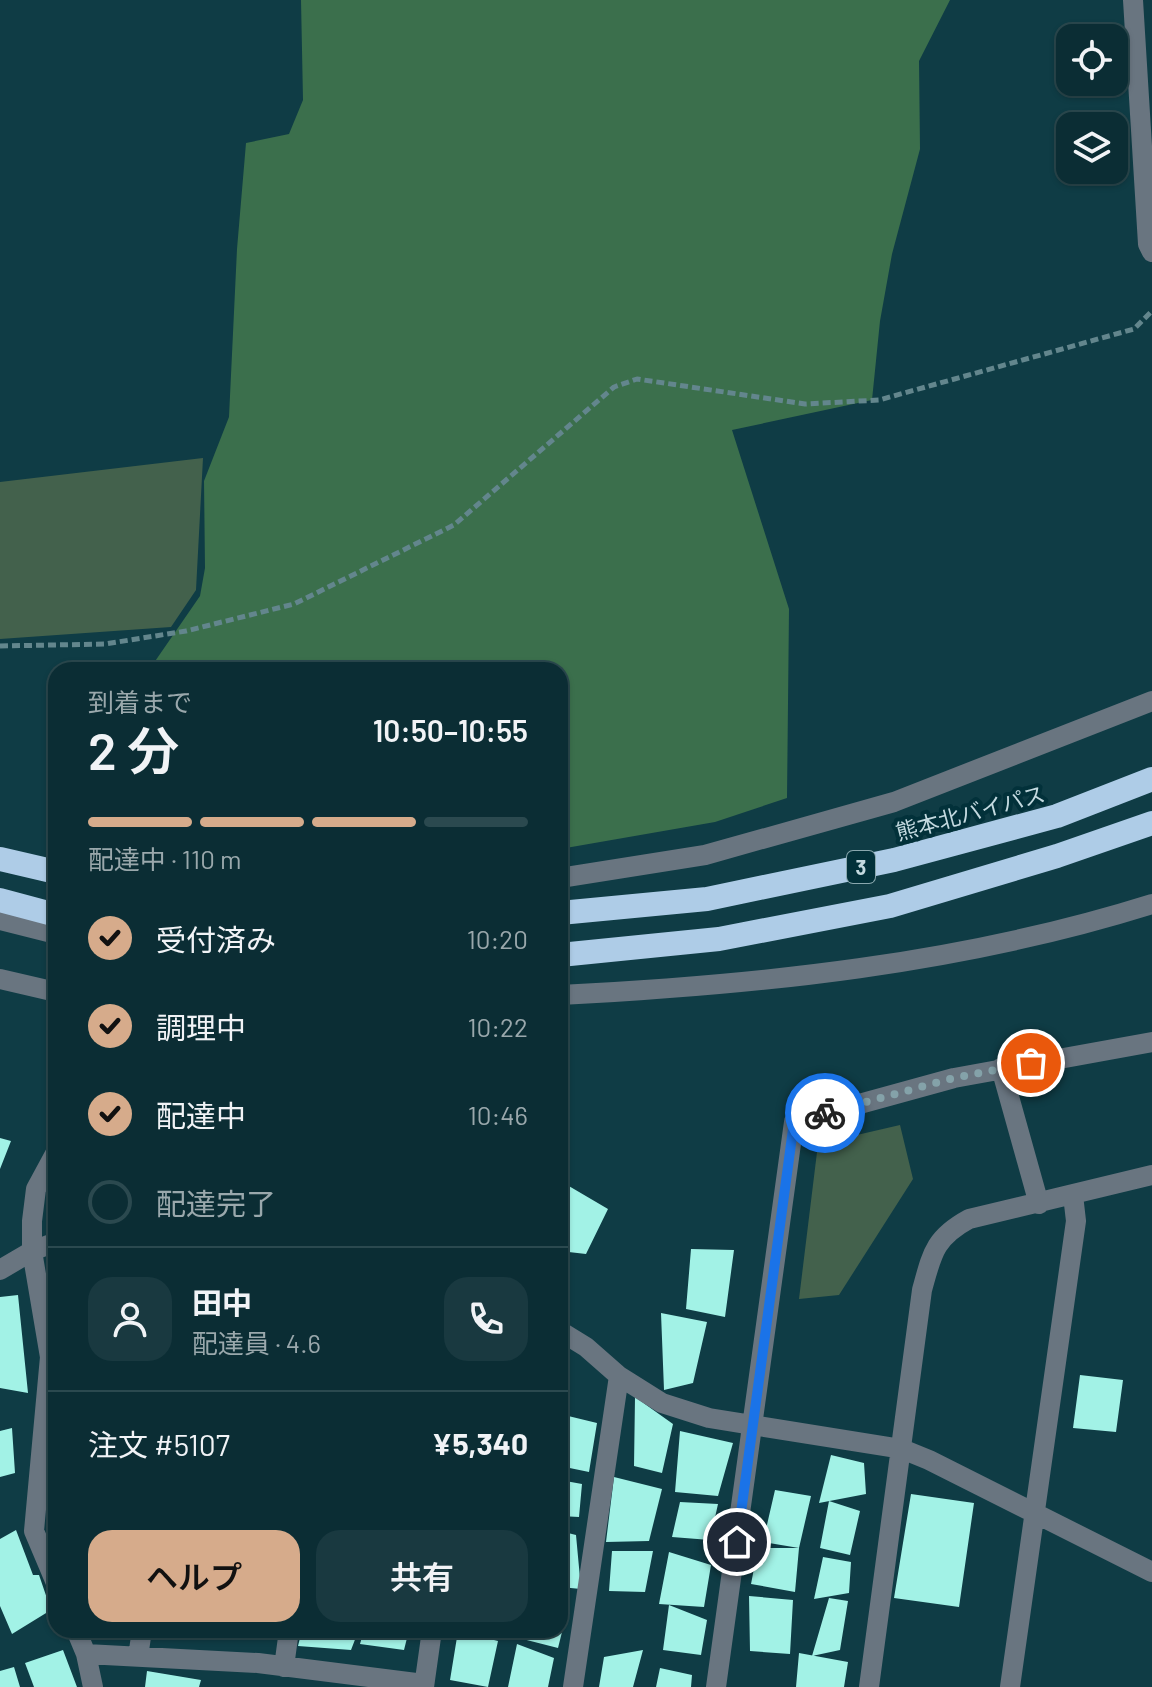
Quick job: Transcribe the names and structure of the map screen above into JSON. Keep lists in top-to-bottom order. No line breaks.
{"streets":{"highway":["熊本北バイパス","3"]},"page":{"heading":["2 分","到着まで","10:50–10:55"],"panel":["田中","配達員 · 4.6","注文 #5107","¥5,340"],"bar":"配達中 · 110 m","list":[["受付済み","10:20"],["調理中","10:22"],["配達中","10:46"],"配達完了"],"buttons":["ヘルプ","共有"]}}
